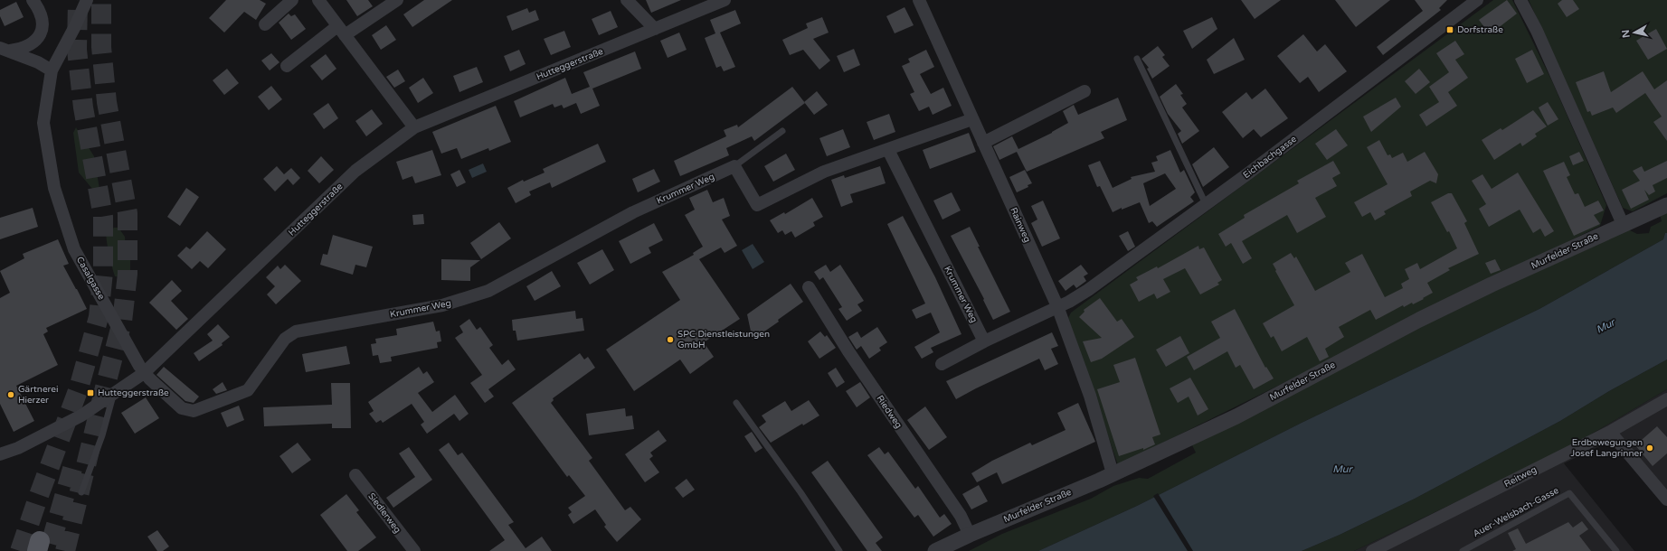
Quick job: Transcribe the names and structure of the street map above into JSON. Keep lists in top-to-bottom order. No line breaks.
{"streets":{"street":["Hutteggerstraße","Eichbachgasse","Krummer Weg","Rainweg","Murfelder Straße","Casalgasse","Riedweg","Reitweg","Siedlerweg"],"lane":["Auer-Welsbach-Gasse"]},"crossings":[["Hutteggerstraße","Krummer Weg"],["Hutteggerstraße","Casalgasse"],["Eichbachgasse","Rainweg"],["Krummer Weg","Casalgasse"],["Rainweg","Murfelder Straße"],["Murfelder Straße","Riedweg"]],"water":["Mur"],"places":{"transit":["Dorfstraße","Hutteggerstraße"],"other":["SPC Dienstleistungen GmbH","Gärtnerei Hierzer","Erdbewegungen Josef Langrinner"]},"north":"left"}
